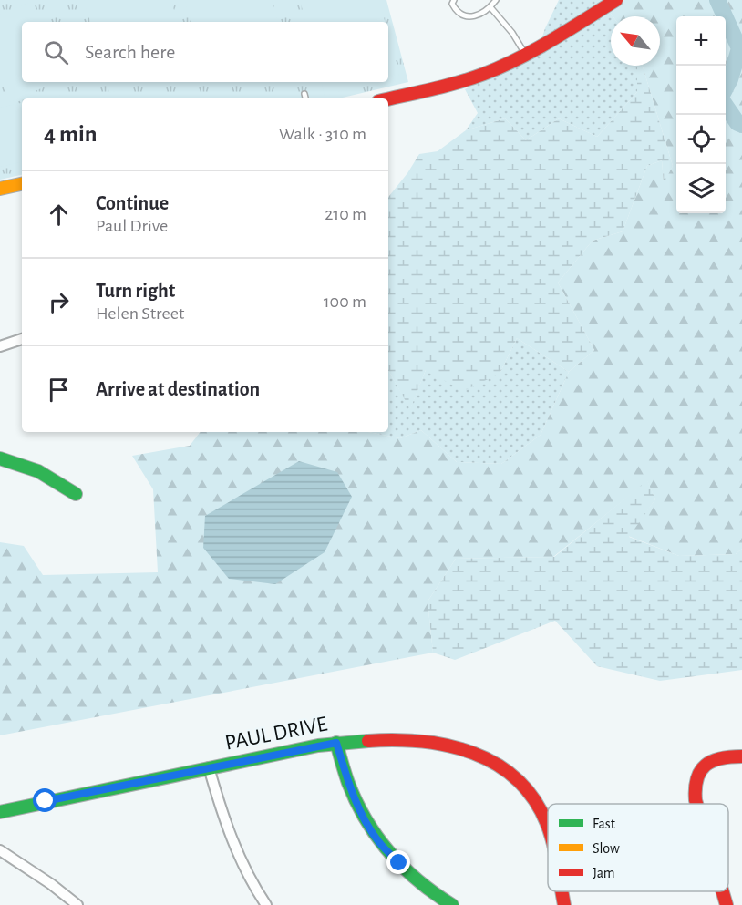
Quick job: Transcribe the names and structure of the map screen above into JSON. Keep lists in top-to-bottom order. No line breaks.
{"streets":{"street":["PAUL DRIVE"]},"legend":["Fast","Slow","Jam"],"north":"top left","page":{"map_buttons":["+","−"],"search":"Search here","heading":["4 min","Walk · 310 m"],"list":[["Continue","Paul Drive","210 m"],["Turn right","Helen Street","100 m"],"Arrive at destination"]}}
